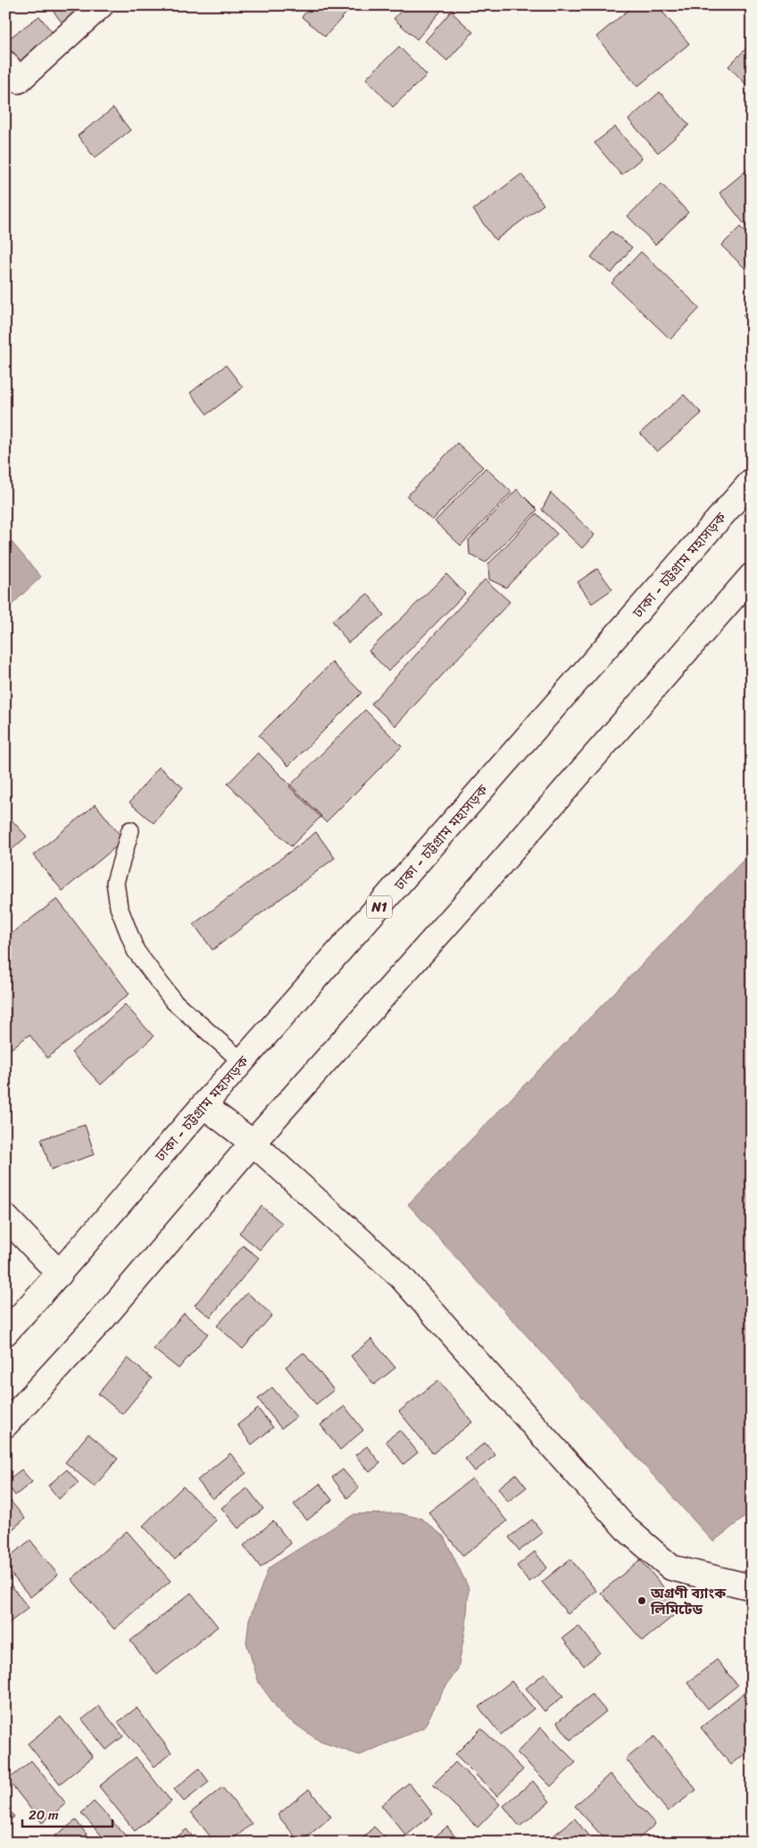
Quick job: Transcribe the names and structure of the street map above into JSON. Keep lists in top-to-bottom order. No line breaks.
{"streets":{"main road":["ঢাকা - চট্টগ্রাম মহাসড়ক","N1"]},"places":["অগ্রণী ব্যাংক লিমিটেড"],"scale_bar":"20 m"}
